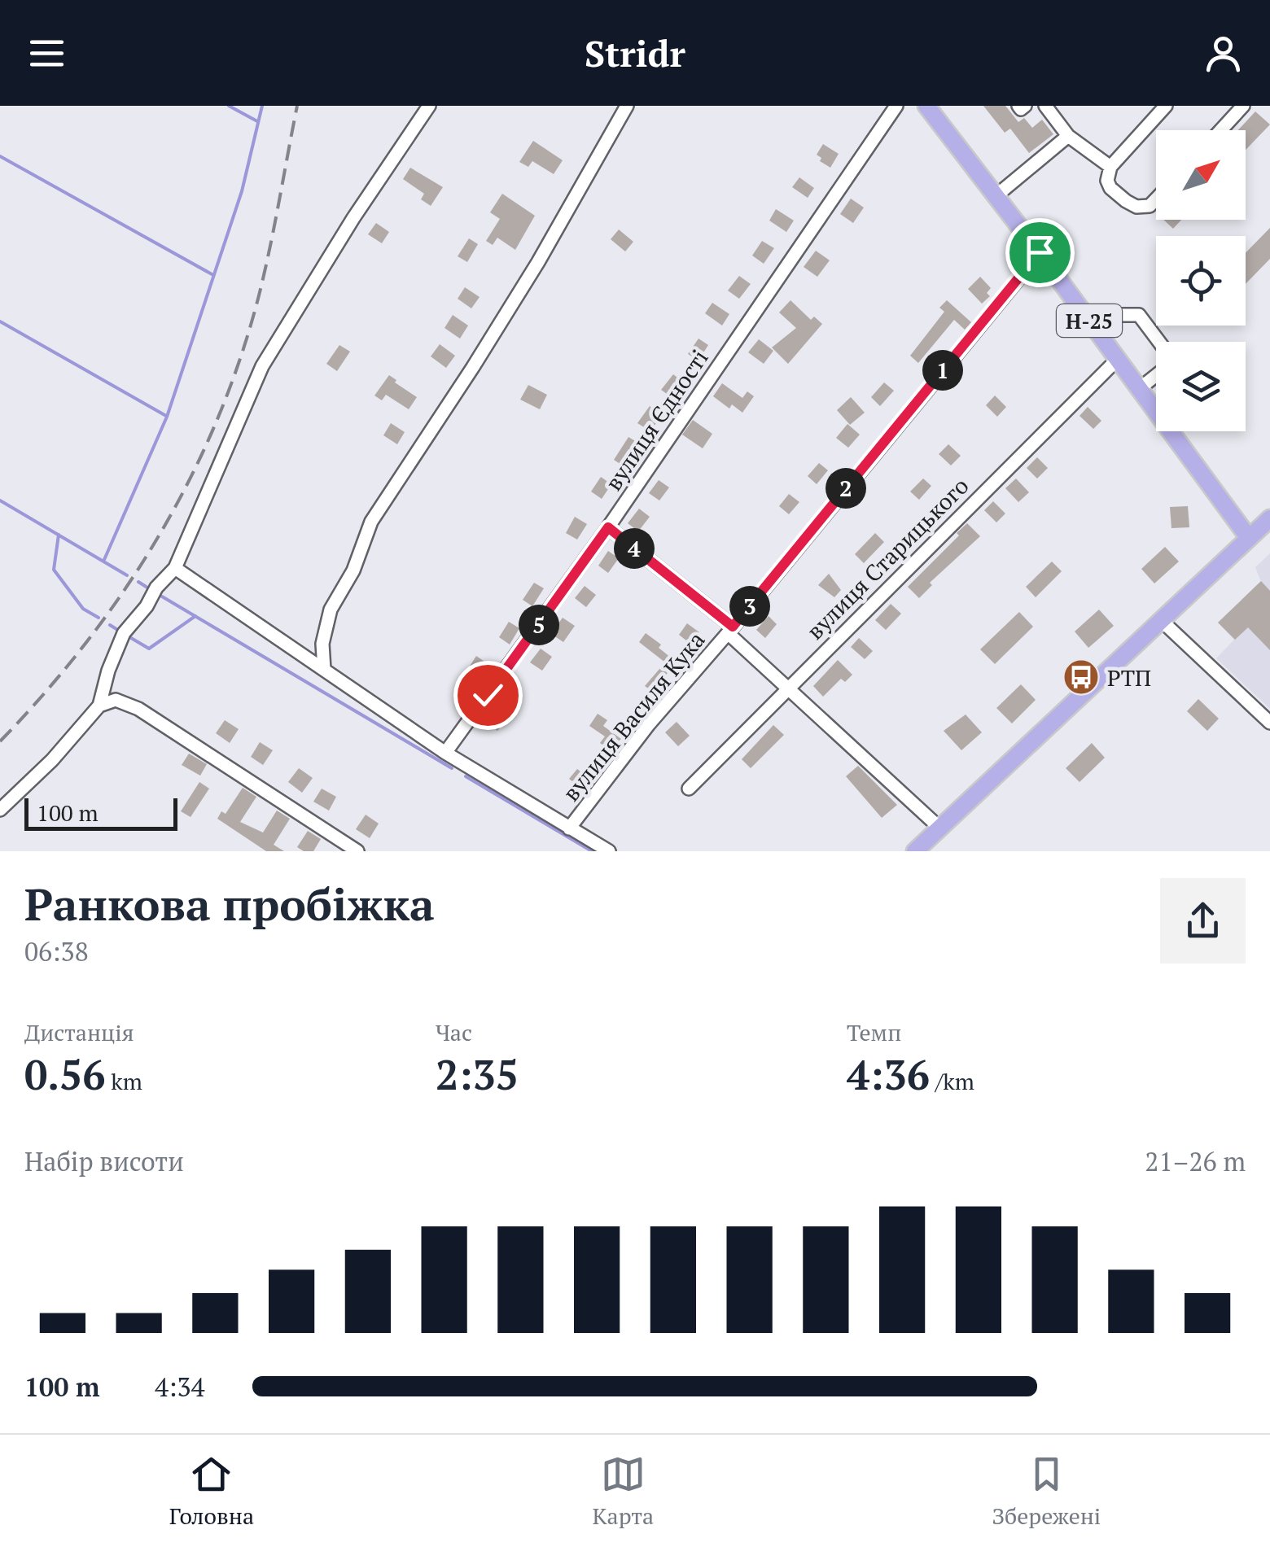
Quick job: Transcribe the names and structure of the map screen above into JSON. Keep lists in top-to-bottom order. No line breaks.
{"streets":{"main road":["Н-25"],"street":["вулиця Єдності","вулиця Старицького","вулиця Василя Кука"]},"crossings":[["Н-25","вулиця Старицького"],["Н-25","вулиця Василя Кука"]],"places":{"bus stop":["РТП"]},"scale_bar":"100 m","north":"top right","page":{"header":"Stridr","pins":["1","2","4","3","5"],"scale":"100 m","heading":["Ранкова пробіжка","06:38"],"stats":[["Дистанція","0.56 km"],["Час","2:35"],["Темп","4:36 /km"]],"chart":["Набір висоти","21–26 m"],"list":[{"name":"100 m","note":"4:34"}],"tabs":["Головна","Карта","Збережені"]}}
